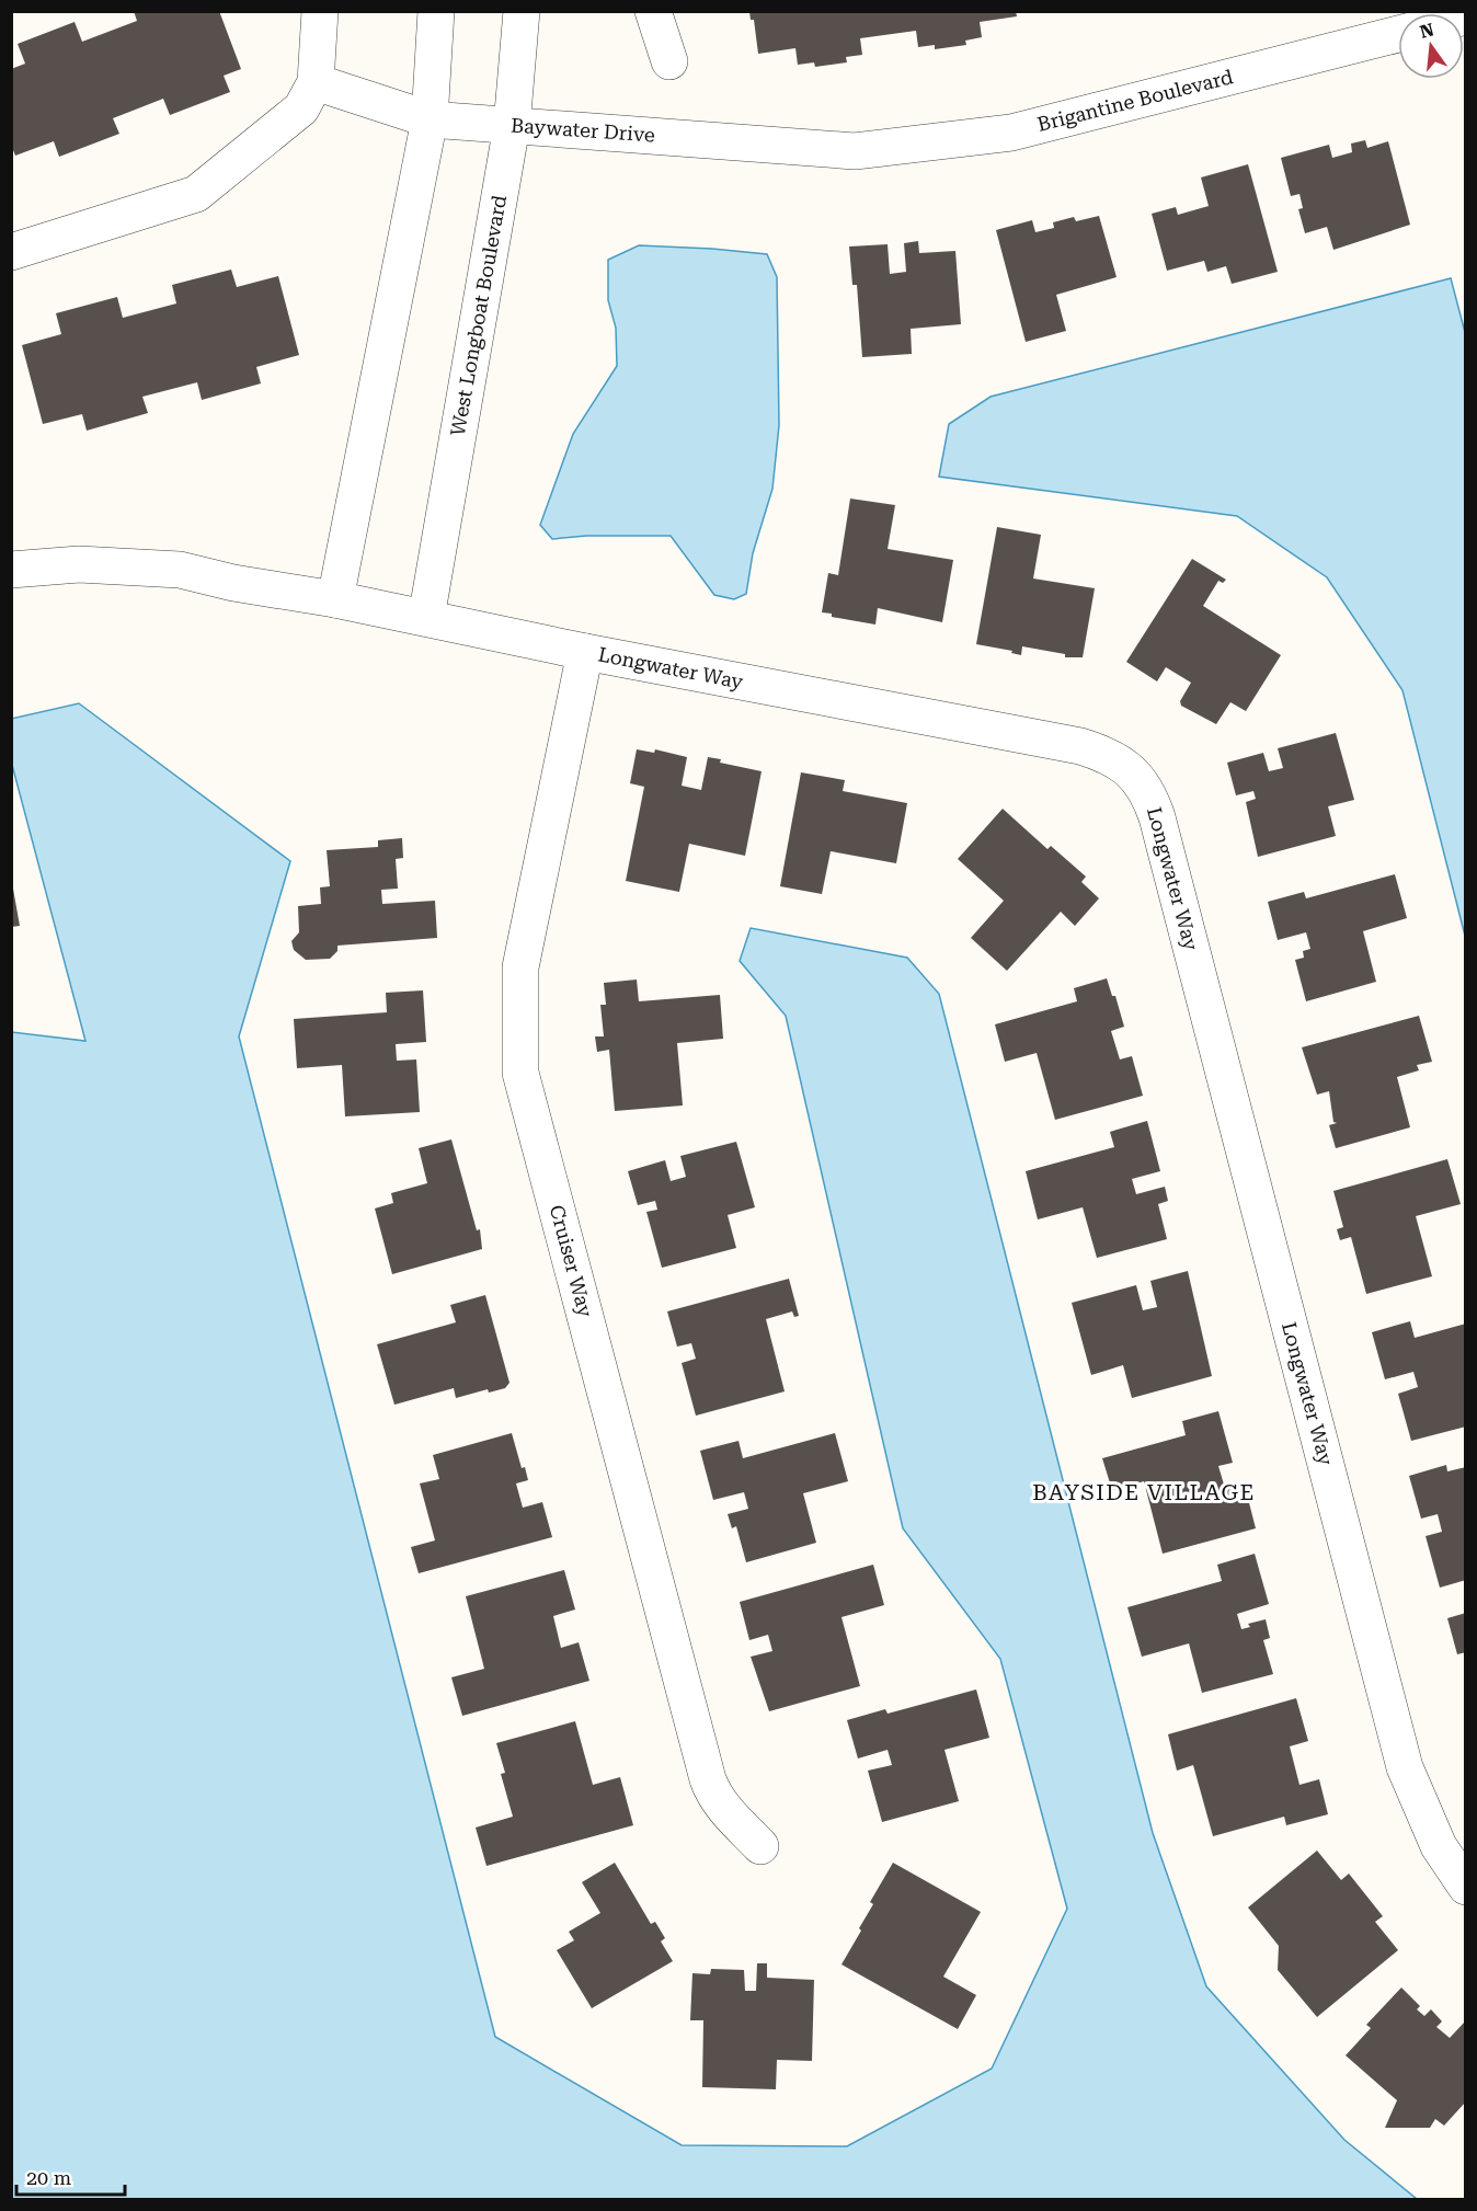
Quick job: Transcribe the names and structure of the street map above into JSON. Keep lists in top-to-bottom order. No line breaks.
{"streets":{"street":["Brigantine Boulevard","Baywater Drive","West Longboat Boulevard","Longwater Way","Cruiser Way"]},"crossings":[["Brigantine Boulevard","Baywater Drive"],["Baywater Drive","West Longboat Boulevard"],["West Longboat Boulevard","Longwater Way"],["Longwater Way","Cruiser Way"]],"districts":["BAYSIDE VILLAGE"],"scale_bar":"20 m","north":"top"}
